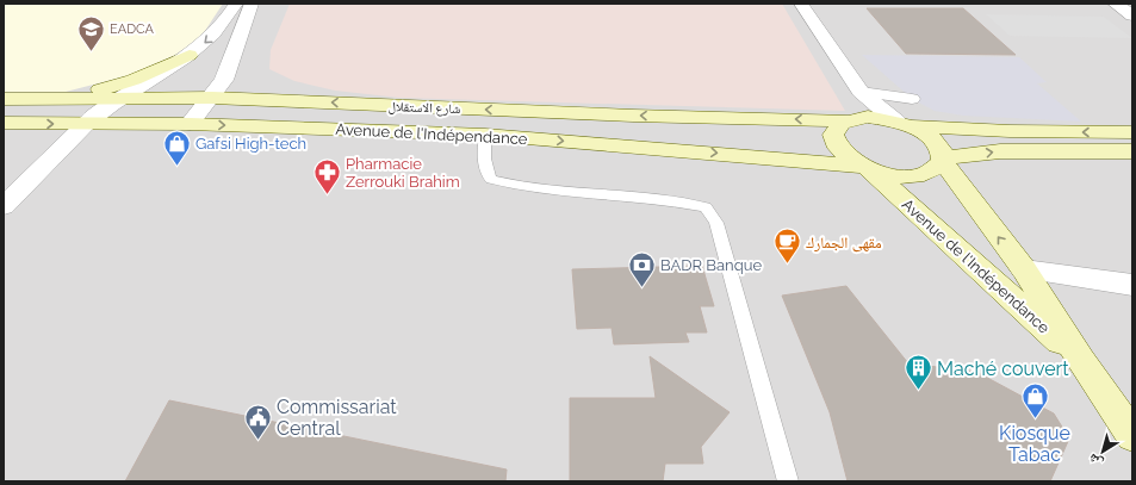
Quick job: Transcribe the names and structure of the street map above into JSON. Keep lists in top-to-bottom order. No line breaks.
{"streets":{"main road":["شارع الاستقلال","Avenue de l'Indépendance"]},"one_way":["شارع الاستقلال","Avenue de l'Indépendance"],"places":{"school or university":["EADCA"],"shop":["Gafsi High-tech","Kiosque Tabac"],"pharmacy":["Pharmacie Zerrouki Brahim"],"cafe":["مقهى الجمارك"],"bank":["BADR Banque"],"building":["Maché couvert"],"public building":["Commissariat Central"]},"north":"bottom left"}
